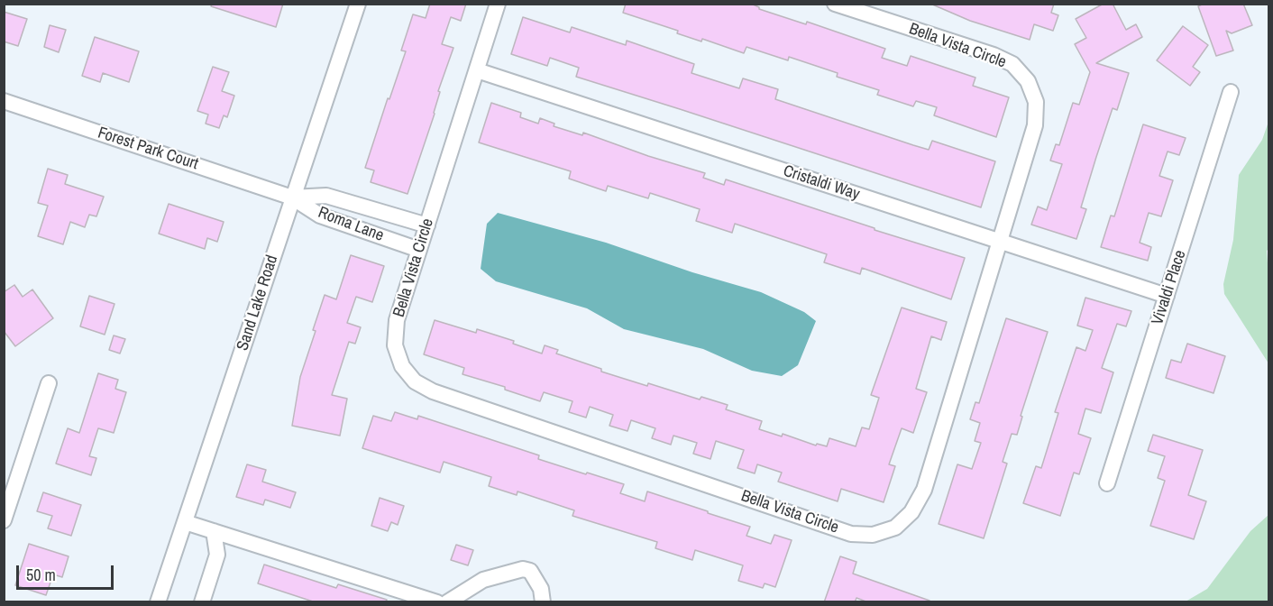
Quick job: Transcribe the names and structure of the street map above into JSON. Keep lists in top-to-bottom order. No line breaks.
{"streets":{"street":["Bella Vista Circle","Forest Park Court","Cristaldi Way","Roma Lane","Vivaldi Place","Sand Lake Road"]},"crossings":[["Bella Vista Circle","Cristaldi Way"],["Bella Vista Circle","Roma Lane"],["Forest Park Court","Roma Lane"],["Forest Park Court","Sand Lake Road"],["Cristaldi Way","Vivaldi Place"],["Roma Lane","Sand Lake Road"]],"scale_bar":"50 m"}
